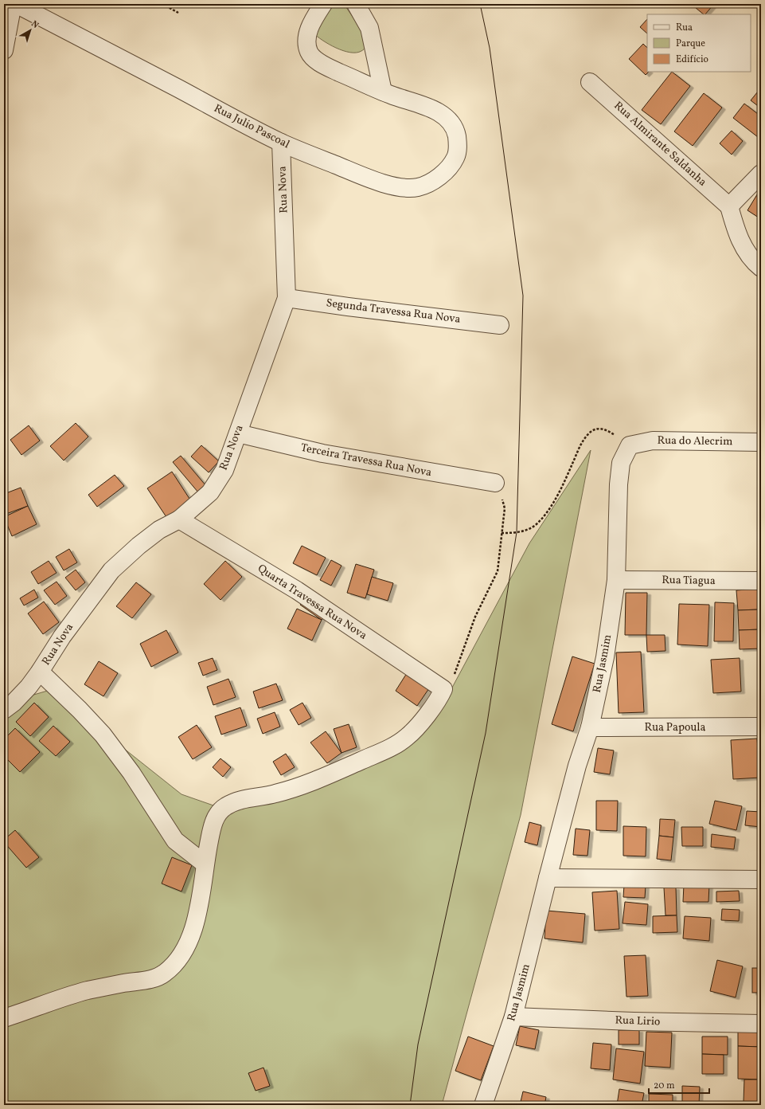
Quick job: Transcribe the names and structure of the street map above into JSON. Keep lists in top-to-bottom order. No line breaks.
{"streets":{"street":["Rua Julio Pascoal","Rua Almirante Saldanha","Rua Nova","Segunda Travessa Rua Nova","Rua do Alecrim","Terceira Travessa Rua Nova","Rua Tiagua","Quarta Travessa Rua Nova","Rua Jasmim","Rua Papoula","Rua Lirio"]},"crossings":[["Rua Julio Pascoal","Rua Nova"],["Rua Nova","Segunda Travessa Rua Nova"],["Rua Nova","Terceira Travessa Rua Nova"],["Rua Nova","Quarta Travessa Rua Nova"],["Rua do Alecrim","Rua Jasmim"],["Rua Tiagua","Rua Jasmim"],["Rua Jasmim","Rua Papoula"],["Rua Jasmim","Rua Lirio"]],"legend":["Rua","Parque","Edifício"],"scale_bar":"20 m","north":"top right"}
